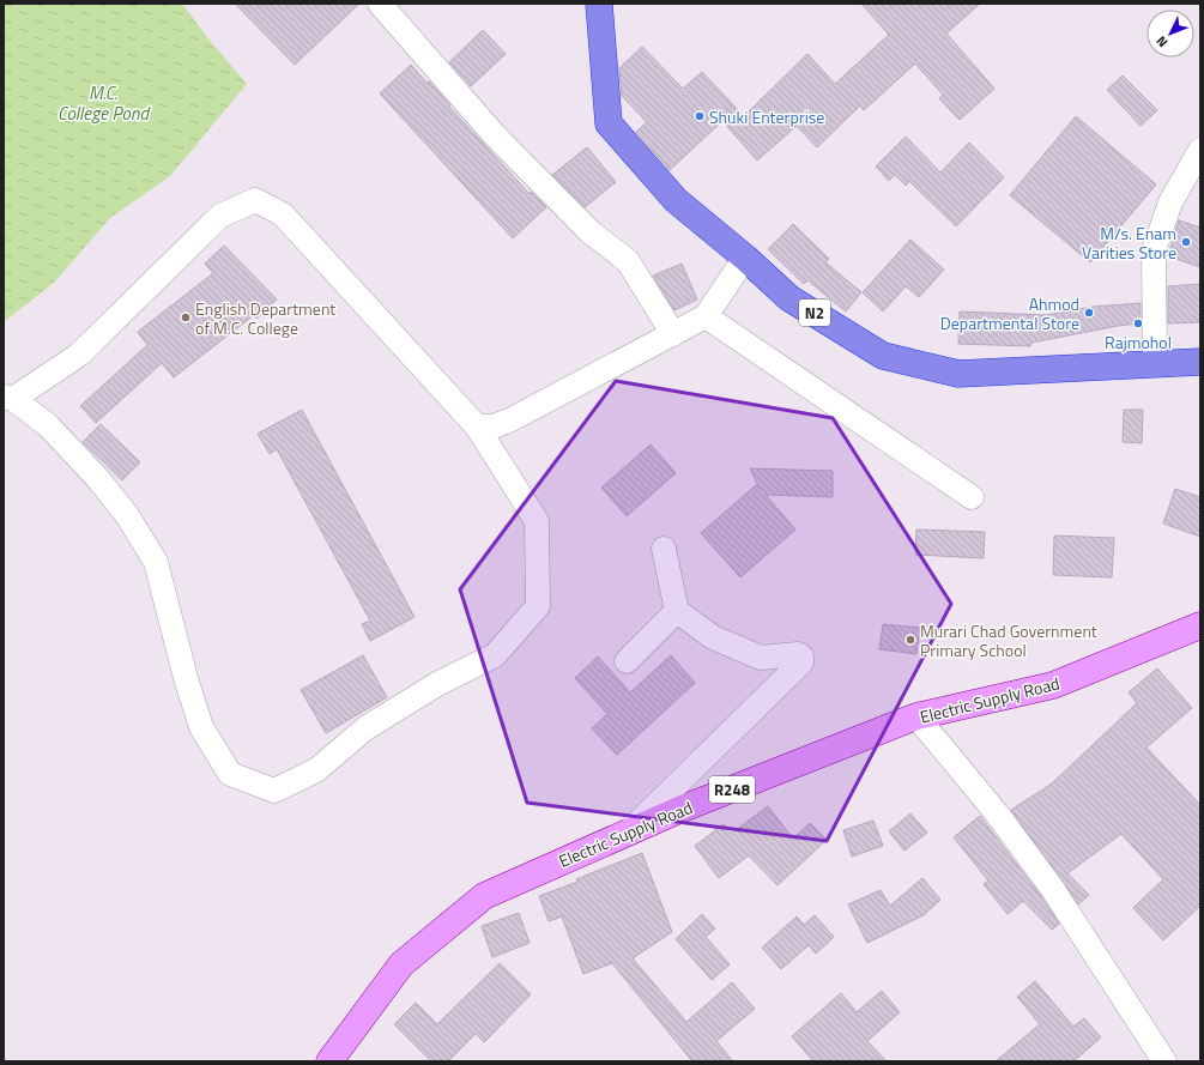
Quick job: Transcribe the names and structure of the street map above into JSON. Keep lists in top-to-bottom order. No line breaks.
{"streets":{"highway":["N2"],"main road":["Electric Supply Road","R248"]},"water":["M.C. College Pond"],"places":["Shuki Enterprise","M/s. Enam Varities Store","Ahmod Departmental Store","English Department of M.C. College","Rajmohol","Murari Chad Government Primary School"],"north":"bottom left"}
